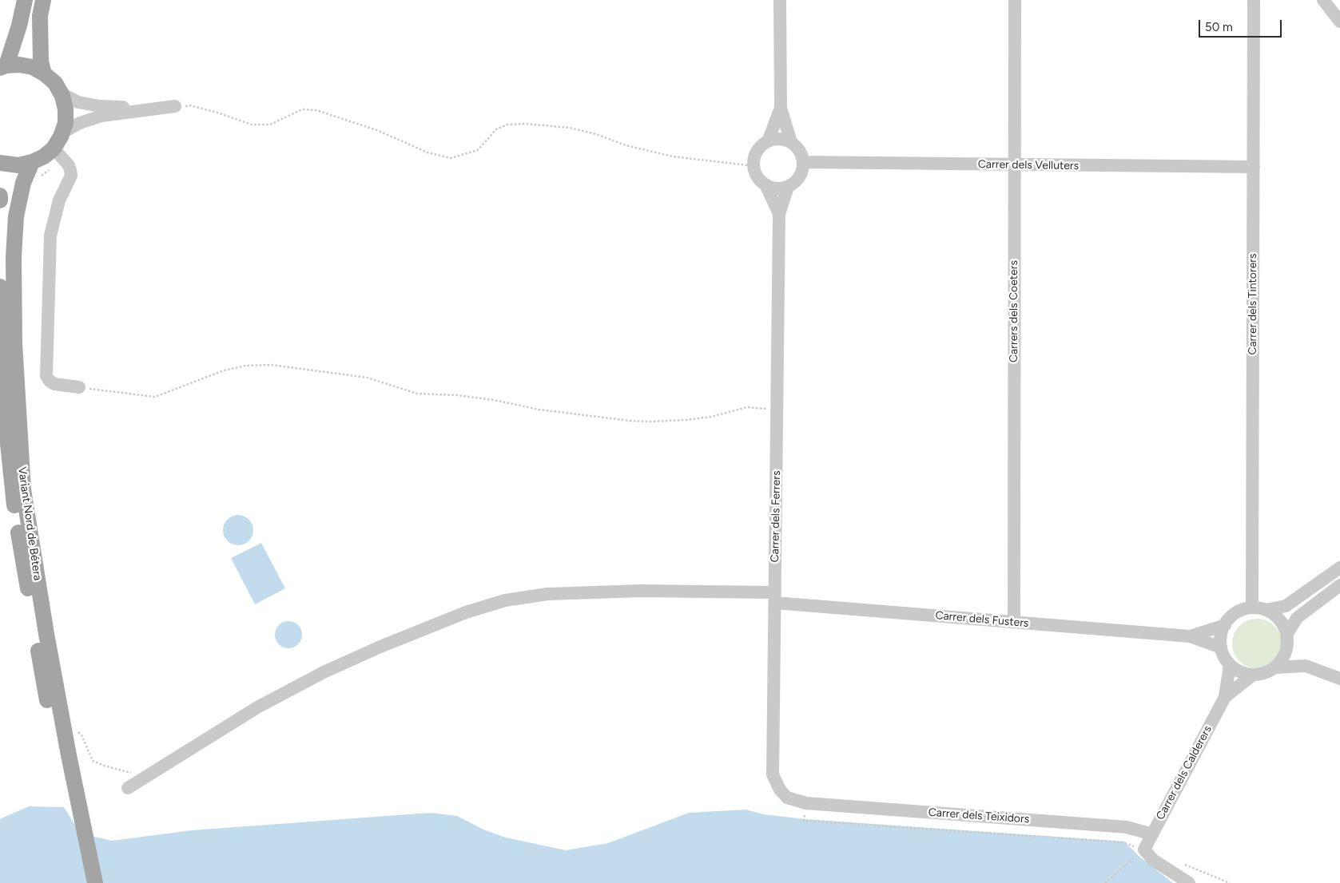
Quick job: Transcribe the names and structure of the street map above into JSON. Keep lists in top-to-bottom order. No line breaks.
{"streets":{"main road":["Variant Nord de Bétera"],"street":["Carrer dels Velluters","Carrer dels Tintorers","Carrers dels Coeters","Carrer dels Ferrers","Carrer dels Fusters","Carrer dels Calderers","Carrer dels Teixidors"]},"crossings":[["Carrer dels Velluters","Carrer dels Tintorers"],["Carrer dels Velluters","Carrers dels Coeters"],["Carrer dels Velluters","Carrer dels Ferrers"],["Carrer dels Tintorers","Carrer dels Fusters"],["Carrer dels Tintorers","Carrer dels Calderers"],["Carrers dels Coeters","Carrer dels Fusters"],["Carrer dels Ferrers","Carrer dels Fusters"],["Carrer dels Ferrers","Carrer dels Teixidors"],["Carrer dels Fusters","Carrer dels Calderers"],["Carrer dels Calderers","Carrer dels Teixidors"]],"scale_bar":"50 m"}
